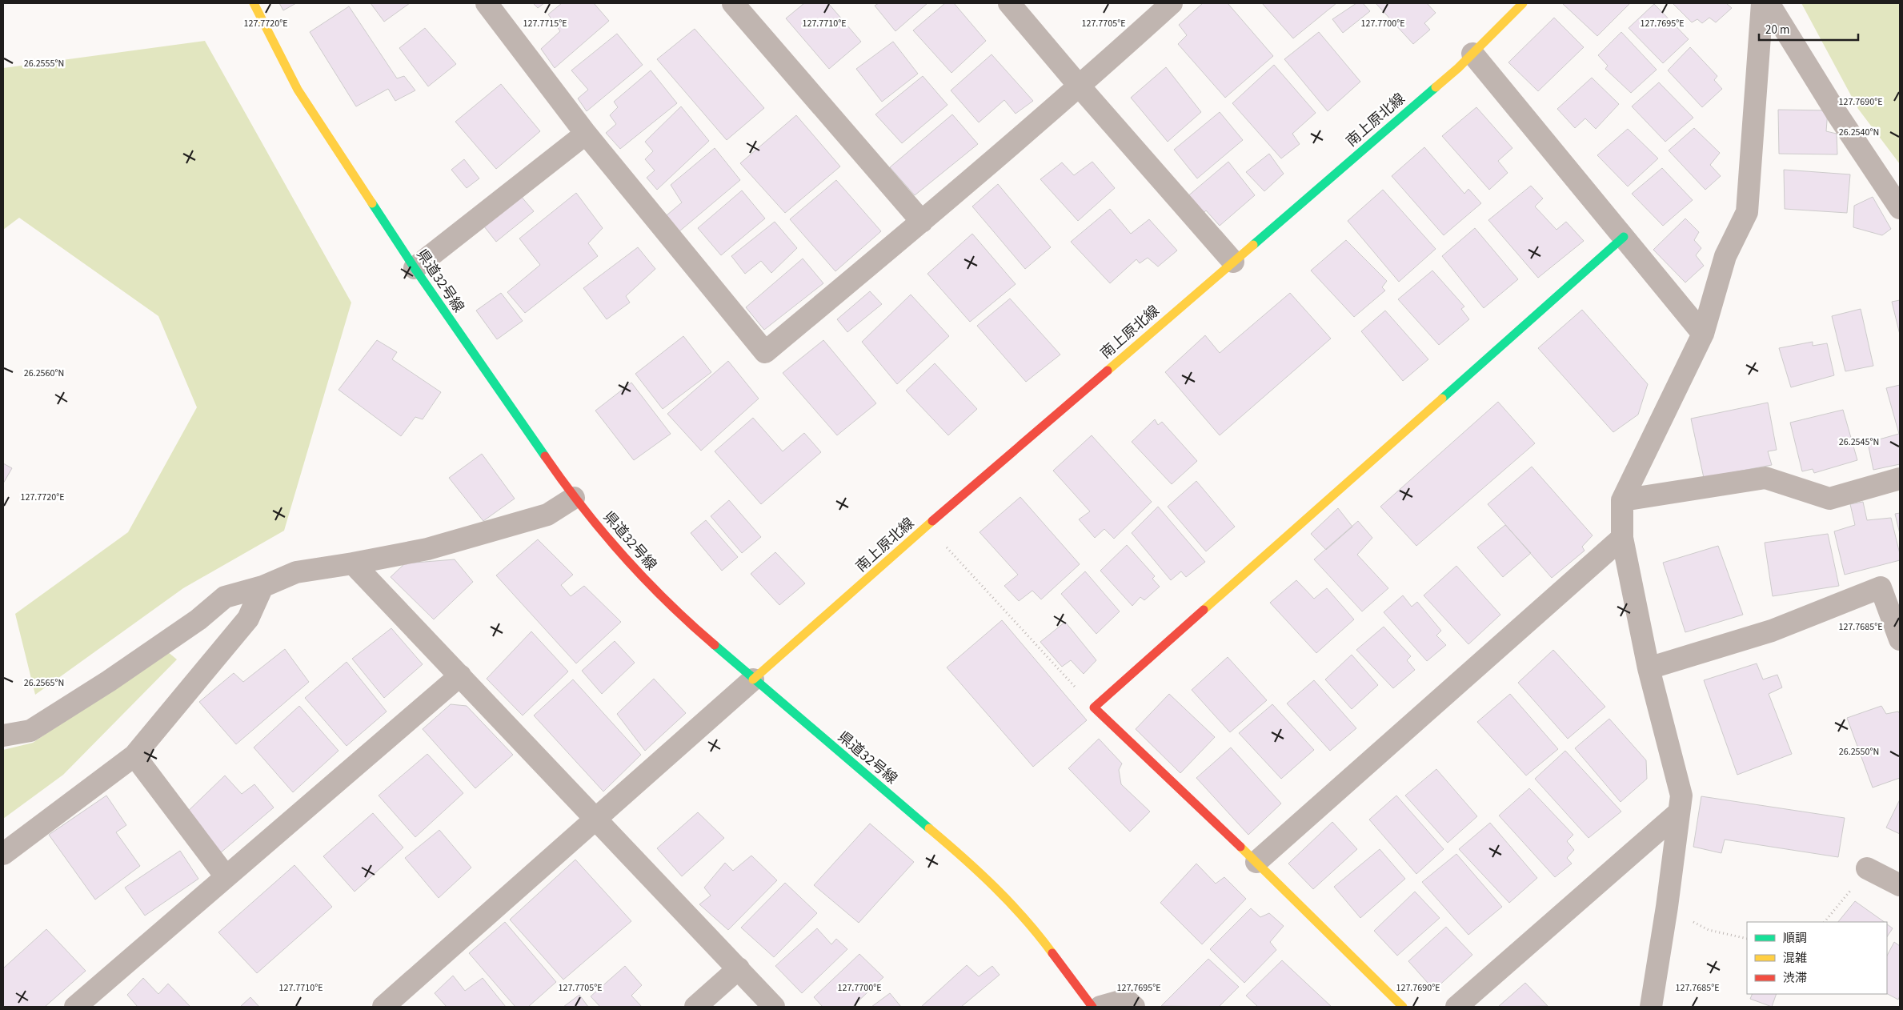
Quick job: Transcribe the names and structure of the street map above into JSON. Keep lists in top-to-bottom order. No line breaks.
{"streets":{"street":["南上原北線","県道32号線"]},"crossings":[["南上原北線","県道32号線"]],"legend":["順調","混雑","渋滞"],"scale_bar":"20 m","coordinates":["127.7720°E","127.7715°E","127.7710°E","127.7705°E","127.7700°E","127.7695°E","26.2555°N","127.7690°E","26.2540°N","26.2560°N","26.2545°N","127.7685°E","26.2565°N","26.2550°N"]}
